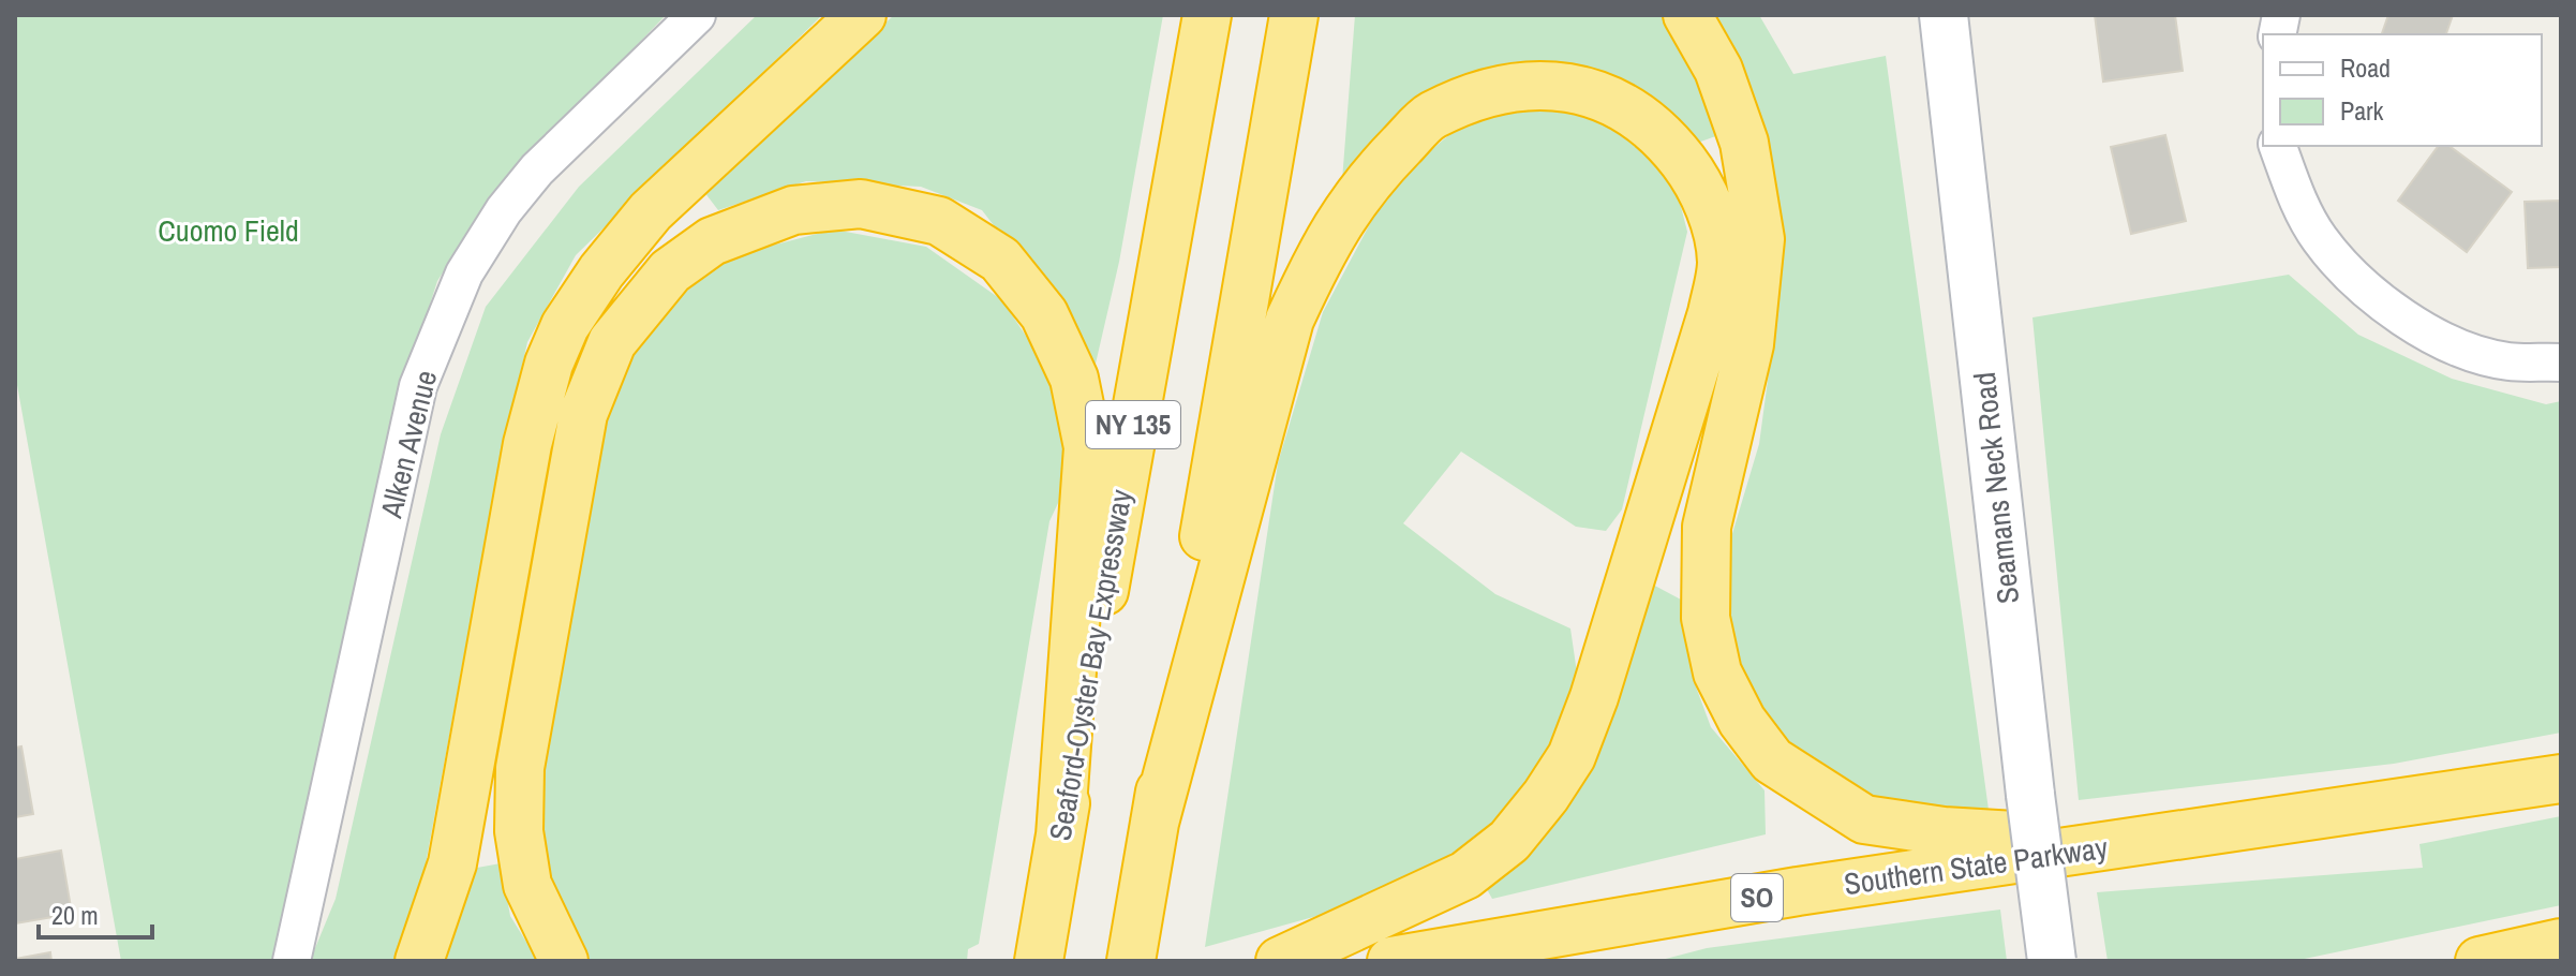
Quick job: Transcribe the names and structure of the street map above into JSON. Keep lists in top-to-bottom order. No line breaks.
{"streets":{"highway":["NY 135","Seaford-Oyster Bay Expressway","Southern State Parkway","SO"],"main road":["Seamans Neck Road"],"street":["Alken Avenue"]},"parks":["Cuomo Field"],"legend":["Road","Park"],"scale_bar":"20 m"}
